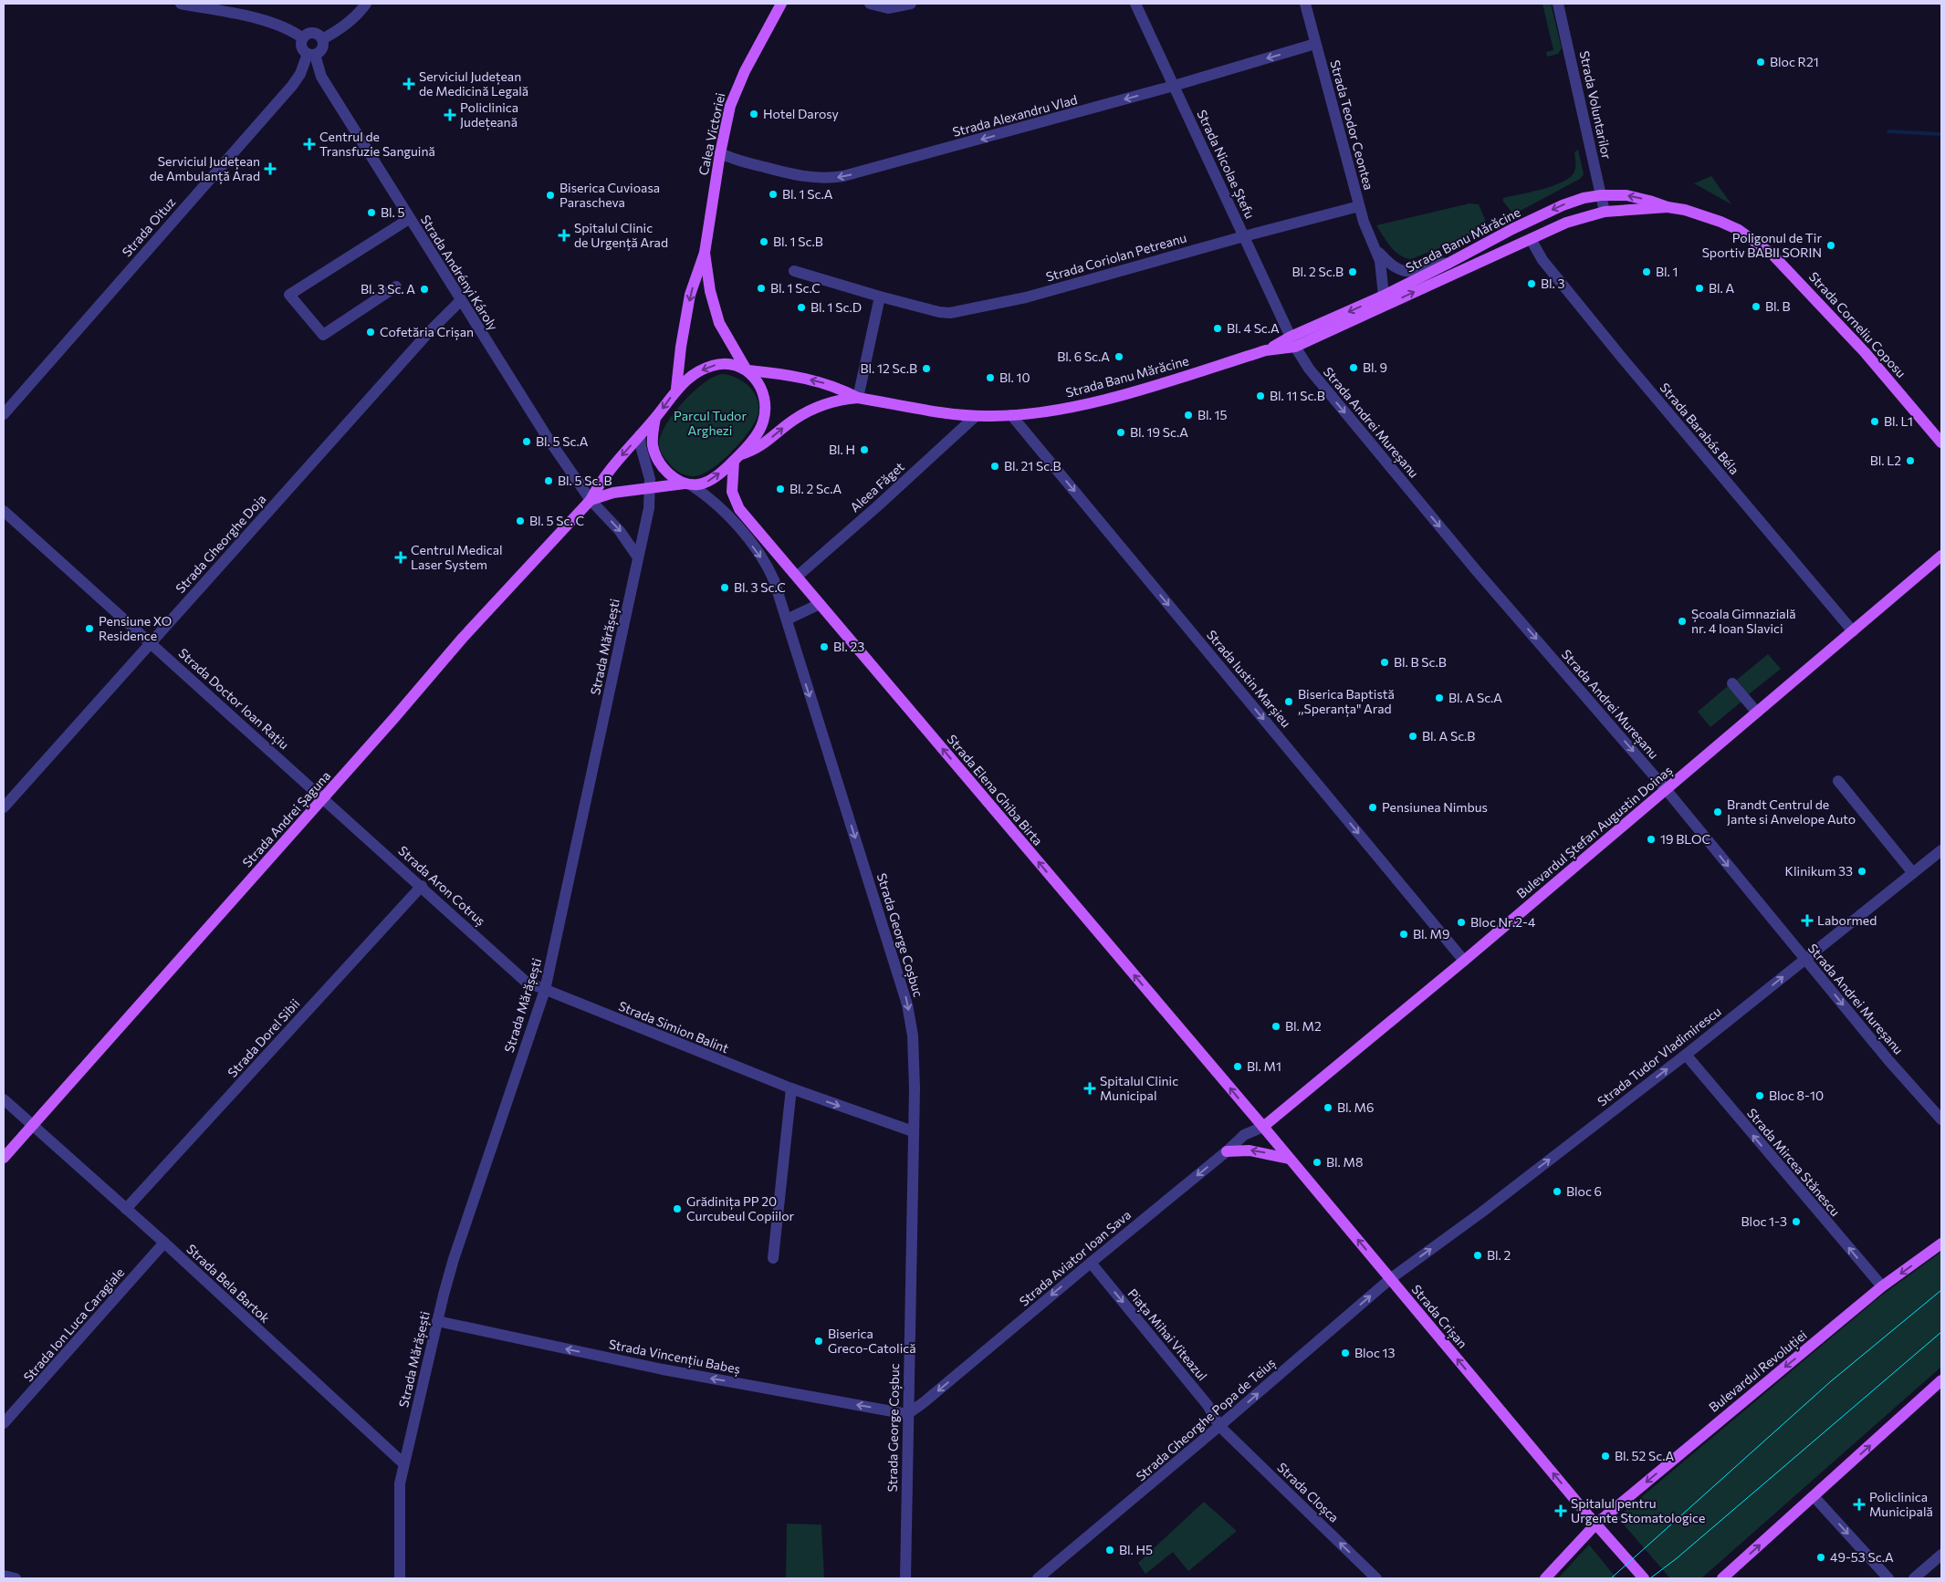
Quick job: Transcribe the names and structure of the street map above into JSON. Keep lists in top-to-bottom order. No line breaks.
{"streets":{"main road":["Calea Victoriei","Strada Banu Mărăcine","Strada Corneliu Coposu","Strada Elena Ghiba Birta","Strada Andrei Șaguna","Bulevardul Ștefan Augustin Doinaș","Strada Crișan","Bulevardul Revoluției"],"street":["Strada Voluntarilor","Strada Alexandru Vlad","Strada Teodor Ceontea","Strada Nicolae Ștefu","Strada Oituz","Strada Coriolan Petreanu","Strada Andrényi Károly","Strada Andrei Mureșanu","Strada Barabás Béla","Aleea Făget","Strada Gheorghe Doja","Strada Mărășești","Strada Iustin Marșieu","Strada Doctor Ioan Rațiu","Strada Aron Cotruș","Strada George Coșbuc","Strada Simion Balint","Strada Dorel Sibii","Strada Tudor Vladimirescu","Strada Mircea Stănescu","Strada Aviator Ioan Sava","Strada Bela Bartok","Strada Ion Luca Caragiale","Piața Mihai Viteazul","Strada Vincențiu Babeș","Strada Gheorghe Popa de Teiuș","Strada Cloșca"]},"crossings":[["Strada Voluntarilor","Strada Banu Mărăcine"],["Strada Voluntarilor","Strada Corneliu Coposu"],["Strada Alexandru Vlad","Strada Teodor Ceontea"],["Strada Alexandru Vlad","Calea Victoriei"],["Strada Alexandru Vlad","Strada Nicolae Ștefu"],["Strada Teodor Ceontea","Strada Banu Mărăcine"],["Strada Teodor Ceontea","Strada Coriolan Petreanu"],["Calea Victoriei","Strada Banu Mărăcine"],["Calea Victoriei","Strada Elena Ghiba Birta"],["Calea Victoriei","Strada Andrei Șaguna"],["Calea Victoriei","Strada George Coșbuc"],["Strada Nicolae Ștefu","Strada Banu Mărăcine"],["Strada Nicolae Ștefu","Strada Coriolan Petreanu"],["Strada Nicolae Ștefu","Strada Andrei Mureșanu"],["Strada Oituz","Strada Andrényi Károly"],["Strada Banu Mărăcine","Strada Corneliu Coposu"],["Strada Banu Mărăcine","Strada Andrei Mureșanu"],["Strada Banu Mărăcine","Strada Barabás Béla"],["Strada Banu Mărăcine","Aleea Făget"],["Strada Banu Mărăcine","Strada Iustin Marșieu"],["Strada Banu Mărăcine","Strada Elena Ghiba Birta"],["Strada Banu Mărăcine","Strada Andrei Șaguna"],["Strada Banu Mărăcine","Strada George Coșbuc"],["Strada Andrényi Károly","Strada Gheorghe Doja"],["Strada Andrényi Károly","Strada Andrei Șaguna"],["Strada Andrei Mureșanu","Bulevardul Ștefan Augustin Doinaș"],["Strada Andrei Mureșanu","Strada Tudor Vladimirescu"],["Strada Barabás Béla","Bulevardul Ștefan Augustin Doinaș"],["Aleea Făget","Strada Elena Ghiba Birta"],["Strada Gheorghe Doja","Strada Doctor Ioan Rațiu"],["Strada Mărășești","Strada Andrei Șaguna"],["Strada Mărășești","Strada Aron Cotruș"],["Strada Mărășești","Strada Simion Balint"],["Strada Mărășești","Strada Bela Bartok"],["Strada Mărășești","Strada Vincențiu Babeș"],["Strada Iustin Marșieu","Bulevardul Ștefan Augustin Doinaș"],["Strada Doctor Ioan Rațiu","Strada Andrei Șaguna"],["Strada Doctor Ioan Rațiu","Strada Aron Cotruș"],["Strada Elena Ghiba Birta","Strada Andrei Șaguna"],["Strada Elena Ghiba Birta","Bulevardul Ștefan Augustin Doinaș"],["Strada Elena Ghiba Birta","Strada George Coșbuc"],["Strada Elena Ghiba Birta","Strada Aviator Ioan Sava"],["Strada Elena Ghiba Birta","Strada Crișan"],["Strada Andrei Șaguna","Strada Aron Cotruș"],["Strada Andrei Șaguna","Strada George Coșbuc"],["Strada Andrei Șaguna","Strada Bela Bartok"],["Bulevardul Ștefan Augustin Doinaș","Strada Aviator Ioan Sava"],["Bulevardul Ștefan Augustin Doinaș","Strada Crișan"],["Strada Aron Cotruș","Strada Simion Balint"],["Strada Aron Cotruș","Strada Dorel Sibii"],["Strada George Coșbuc","Strada Simion Balint"],["Strada George Coșbuc","Strada Aviator Ioan Sava"],["Strada George Coșbuc","Strada Vincențiu Babeș"],["Strada Dorel Sibii","Strada Bela Bartok"],["Strada Tudor Vladimirescu","Strada Mircea Stănescu"],["Strada Tudor Vladimirescu","Strada Crișan"],["Strada Tudor Vladimirescu","Strada Gheorghe Popa de Teiuș"],["Strada Mircea Stănescu","Bulevardul Revoluției"],["Strada Aviator Ioan Sava","Strada Crișan"],["Strada Aviator Ioan Sava","Piața Mihai Viteazul"],["Strada Aviator Ioan Sava","Strada Vincențiu Babeș"],["Strada Bela Bartok","Strada Ion Luca Caragiale"],["Strada Crișan","Bulevardul Revoluției"],["Strada Crișan","Strada Gheorghe Popa de Teiuș"],["Piața Mihai Viteazul","Strada Gheorghe Popa de Teiuș"],["Piața Mihai Viteazul","Strada Cloșca"],["Strada Gheorghe Popa de Teiuș","Strada Cloșca"]],"one_way":["Strada Alexandru Vlad","Strada Andrei Mureșanu","Strada Iustin Marșieu","Strada Elena Ghiba Birta","Strada George Coșbuc","Strada Tudor Vladimirescu","Strada Mircea Stănescu","Strada Aviator Ioan Sava","Strada Crișan","Piața Mihai Viteazul","Strada Vincențiu Babeș","Bulevardul Revoluției","Strada Gheorghe Popa de Teiuș","Strada Cloșca"],"parks":["Parcul Tudor Arghezi"],"places":{"other":["Bloc R21","Hotel Darosy","Bl. 1 Sc.A","Biserica Cuvioasa Parascheva","Bl. 5","Bl. 1 Sc.B","Poligonul de Tir Sportiv BABII SORIN","Bl. 2 Sc.B","Bl. 1","Bl. 3","Bl. 1 Sc.C","Bl. A","Bl. 3 Sc. A","Bl. B","Bl. 1 Sc.D","Bl. 4 Sc.A","Cofetăria Crișan","Bl. 6 Sc.A","Bl. 9","Bl. 12 Sc.B","Bl. 10","Bl. 11 Sc.B","Bl. 15","Bl. L1","Bl. 19 Sc.A","Bl. 5 Sc.A","Bl. H","Bl. L2","Bl. 21 Sc.B","Bl. 5 Sc. B","Bl. 2 Sc.A","Bl. 5 Sc. C","Bl. 3 Sc.C","Școala Gimnazială nr. 4 Ioan Slavici","Pensiune XO Residence","Bl. 23","Bl. B Sc.B","Bl. A Sc.A","Biserica Baptistă ,,Speranța\" Arad","Bl. A Sc.B","Pensiunea Nimbus","Brandt Centrul de Jante si Anvelope Auto","19 BLOC","Klinikum 33","Bloc Nr.2-4","Bl. M9","Bl. M2","Bl. M1","Bloc 8-10","Bl. M6","Bl. M8","Bloc 6","Grădinița PP 20 Curcubeul Copiilor","Bloc 1-3","Bl. 2","Biserica Greco-Catolică","Bloc 13","Bl. 52 Sc.A","Bl. H5","49-53 Sc.A"],"health":["Serviciul Județean de Medicină Legală","Policlinica Județeană","Centrul de Transfuzie Sanguină","Serviciul Județean de Ambulanță Arad","Spitalul Clinic de Urgență Arad","Centrul Medical Laser System","Labormed","Spitalul Clinic Municipal","Policlinica Municipală","Spitalul pentru Urgente Stomatologice"]}}
